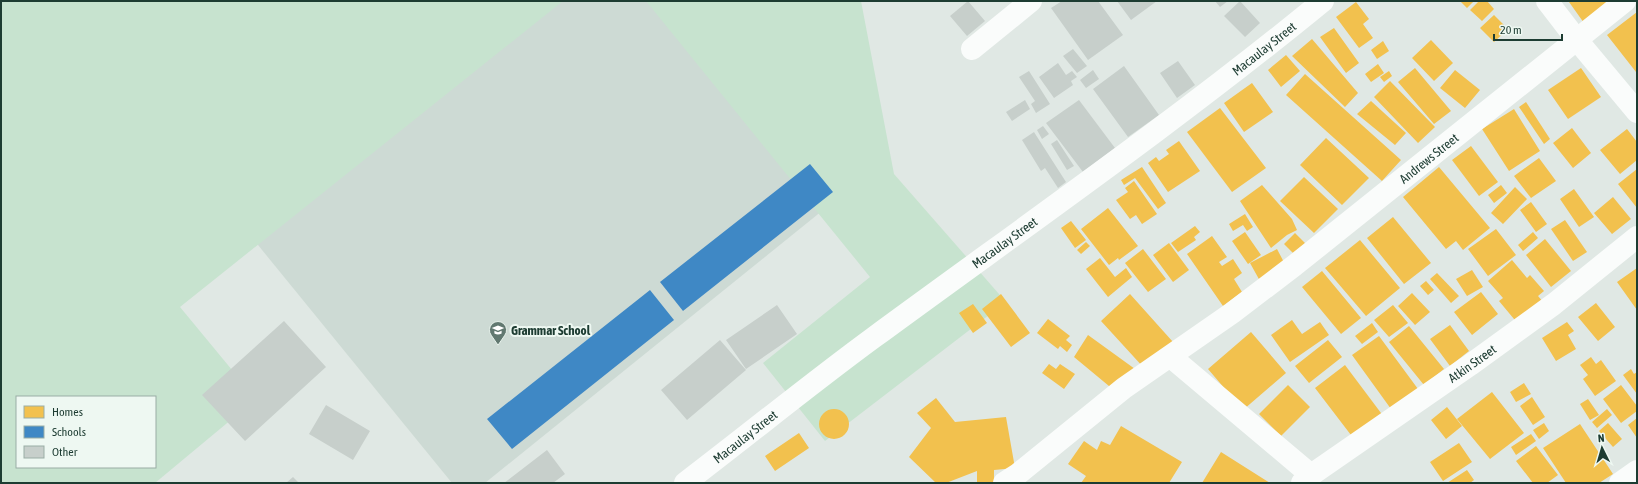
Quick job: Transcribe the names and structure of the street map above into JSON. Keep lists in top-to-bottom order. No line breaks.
{"streets":{"street":["Macaulay Street","Andrews Street","Atkin Street"]},"places":{"school or university":["Grammar School"]},"legend":["Homes","Schools","Other"],"scale_bar":"20 m","north":"top"}
